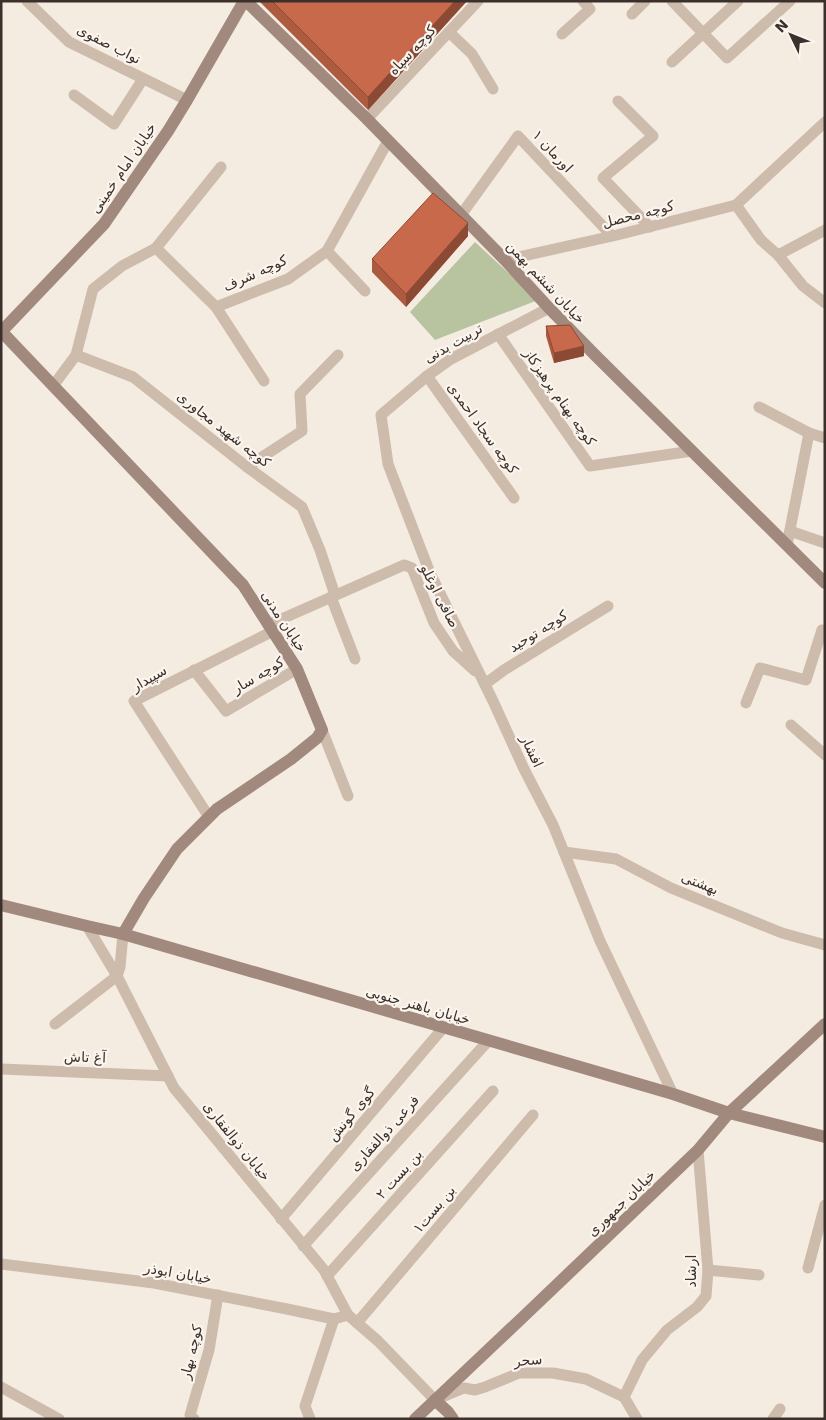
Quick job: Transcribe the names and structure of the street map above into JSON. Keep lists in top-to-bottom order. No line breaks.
{"streets":{"street":["نواب صفوی","کوچه سپاه","اورمان ۱","خیابان امام خمینی","کوچه محصل","کوچه شرف","خیابان ششم بهمن","تربیت بدنی","کوچه بهنام پرهیزکاز","کوچه سجاد احمدی","کوچه شهید مجاوری","صافی اوغلو","خیابان مدنی","کوچه توحید","کوچه سار","سپیدار","افشار","بهشتی","خیابان باهنر جنوبی","آغ تاش","گوی گونش","فرعی ذوالفقاری","خیابان ذوالفقاری","بن بست ۲","خیابان جمهوری","بن بست۱","ارشاد","خیابان ابوذر","کوچه بهار","سحر"]},"crossings":[["نواب صفوی","خیابان امام خمینی"],["کوچه سپاه","خیابان ششم بهمن"],["اورمان ۱","کوچه محصل"],["اورمان ۱","خیابان ششم بهمن"],["خیابان امام خمینی","خیابان ششم بهمن"],["خیابان امام خمینی","خیابان مدنی"],["کوچه محصل","خیابان ششم بهمن"],["کوچه شرف","خیابان ششم بهمن"],["خیابان ششم بهمن","تربیت بدنی"],["خیابان ششم بهمن","کوچه بهنام پرهیزکاز"],["تربیت بدنی","کوچه بهنام پرهیزکاز"],["تربیت بدنی","کوچه سجاد احمدی"],["تربیت بدنی","افشار"],["کوچه شهید مجاوری","صافی اوغلو"],["صافی اوغلو","خیابان مدنی"],["صافی اوغلو","کوچه توحید"],["صافی اوغلو","سپیدار"],["صافی اوغلو","افشار"],["خیابان مدنی","کوچه سار"],["خیابان مدنی","سپیدار"],["کوچه توحید","افشار"],["کوچه سار","سپیدار"],["افشار","بهشتی"],["افشار","خیابان باهنر جنوبی"],["خیابان باهنر جنوبی","گوی گونش"],["خیابان باهنر جنوبی","فرعی ذوالفقاری"],["خیابان باهنر جنوبی","خیابان ذوالفقاری"],["خیابان باهنر جنوبی","خیابان جمهوری"],["آغ تاش","خیابان ذوالفقاری"],["گوی گونش","خیابان ذوالفقاری"],["فرعی ذوالفقاری","خیابان ذوالفقاری"],["خیابان ذوالفقاری","بن بست ۲"],["خیابان ذوالفقاری","بن بست۱"],["خیابان ذوالفقاری","خیابان ابوذر"],["خیابان جمهوری","ارشاد"],["خیابان جمهوری","سحر"],["بن بست۱","خیابان ابوذر"],["ارشاد","سحر"],["خیابان ابوذر","کوچه بهار"]],"north":"top left"}
